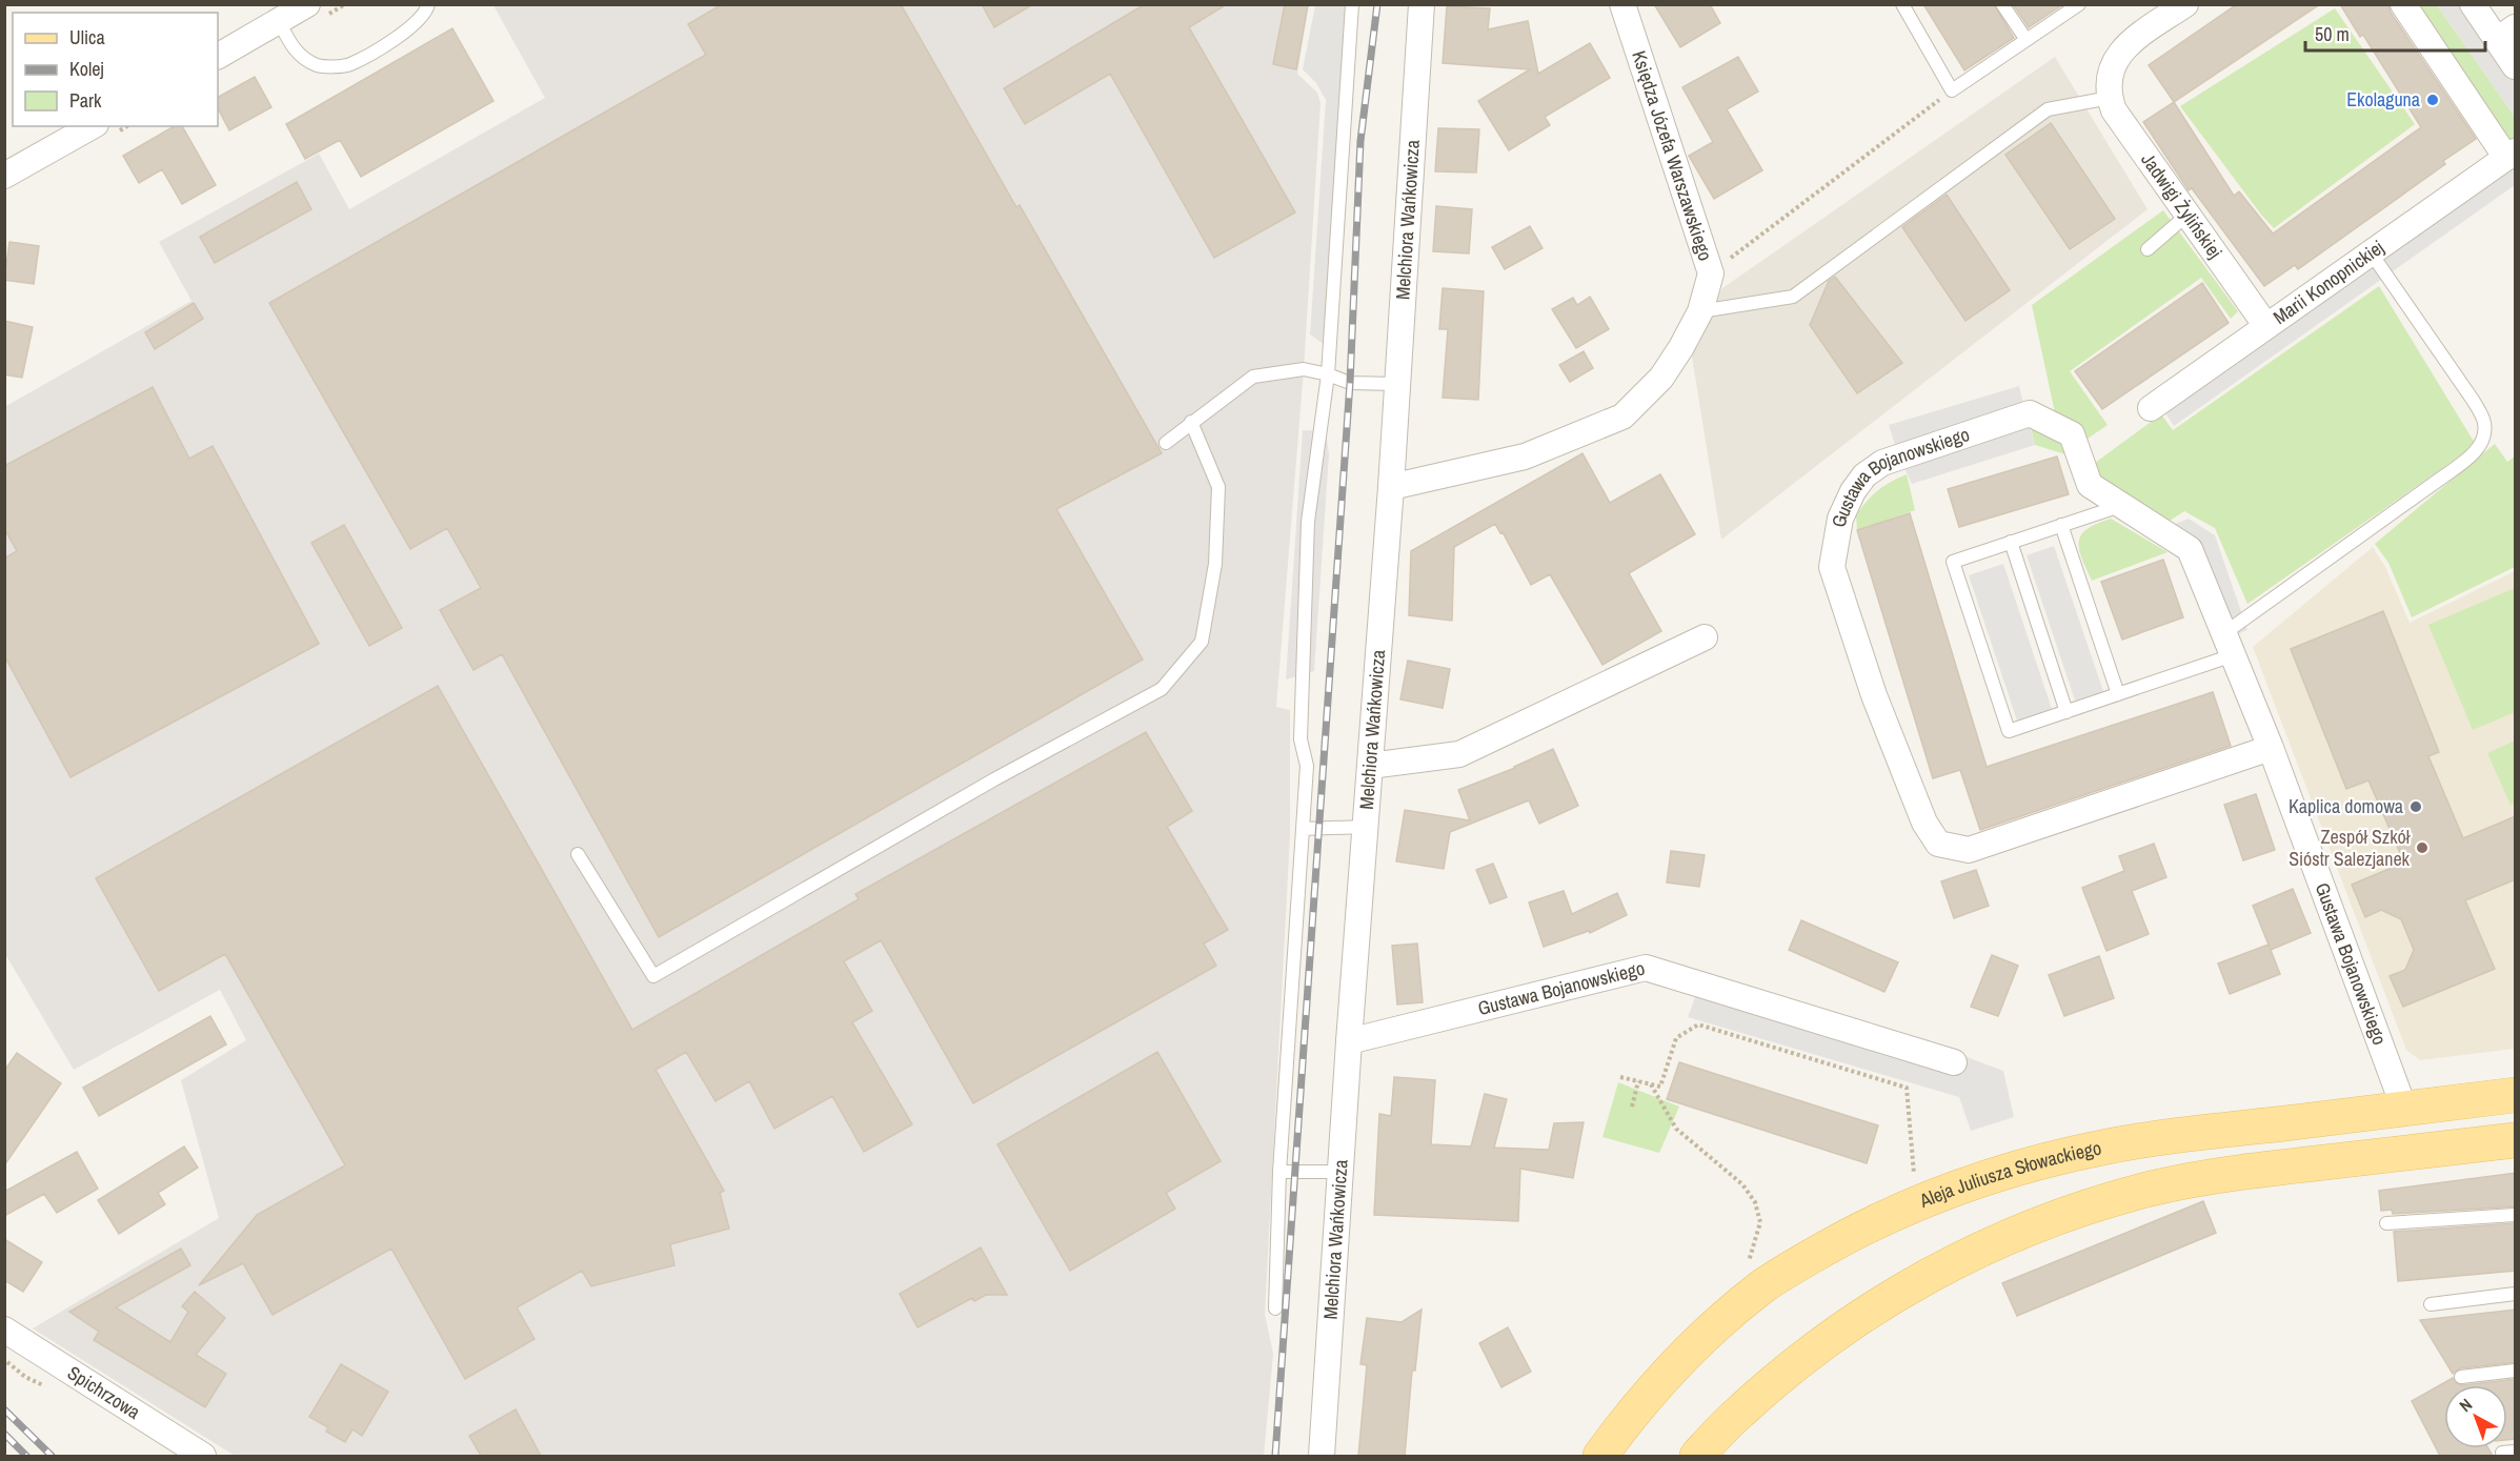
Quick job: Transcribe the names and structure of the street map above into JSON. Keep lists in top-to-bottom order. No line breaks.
{"streets":{"main road":["Aleja Juliusza Słowackiego"],"street":["Księdza Józefa Warszawskiego","Jadwigi Żylińskiej","Melchiora Wańkowicza","Marii Konopnickiej","Gustawa Bojanowskiego","Spichrzowa"]},"crossings":[["Księdza Józefa Warszawskiego","Melchiora Wańkowicza"],["Jadwigi Żylińskiej","Marii Konopnickiej"],["Melchiora Wańkowicza","Gustawa Bojanowskiego"],["Gustawa Bojanowskiego","Aleja Juliusza Słowackiego"]],"places":["Ekolaguna","Kaplica domowa","Zespół Szkół Sióstr Salezjanek"],"legend":["Ulica","Kolej","Park"],"scale_bar":"50 m","north":"top left"}
